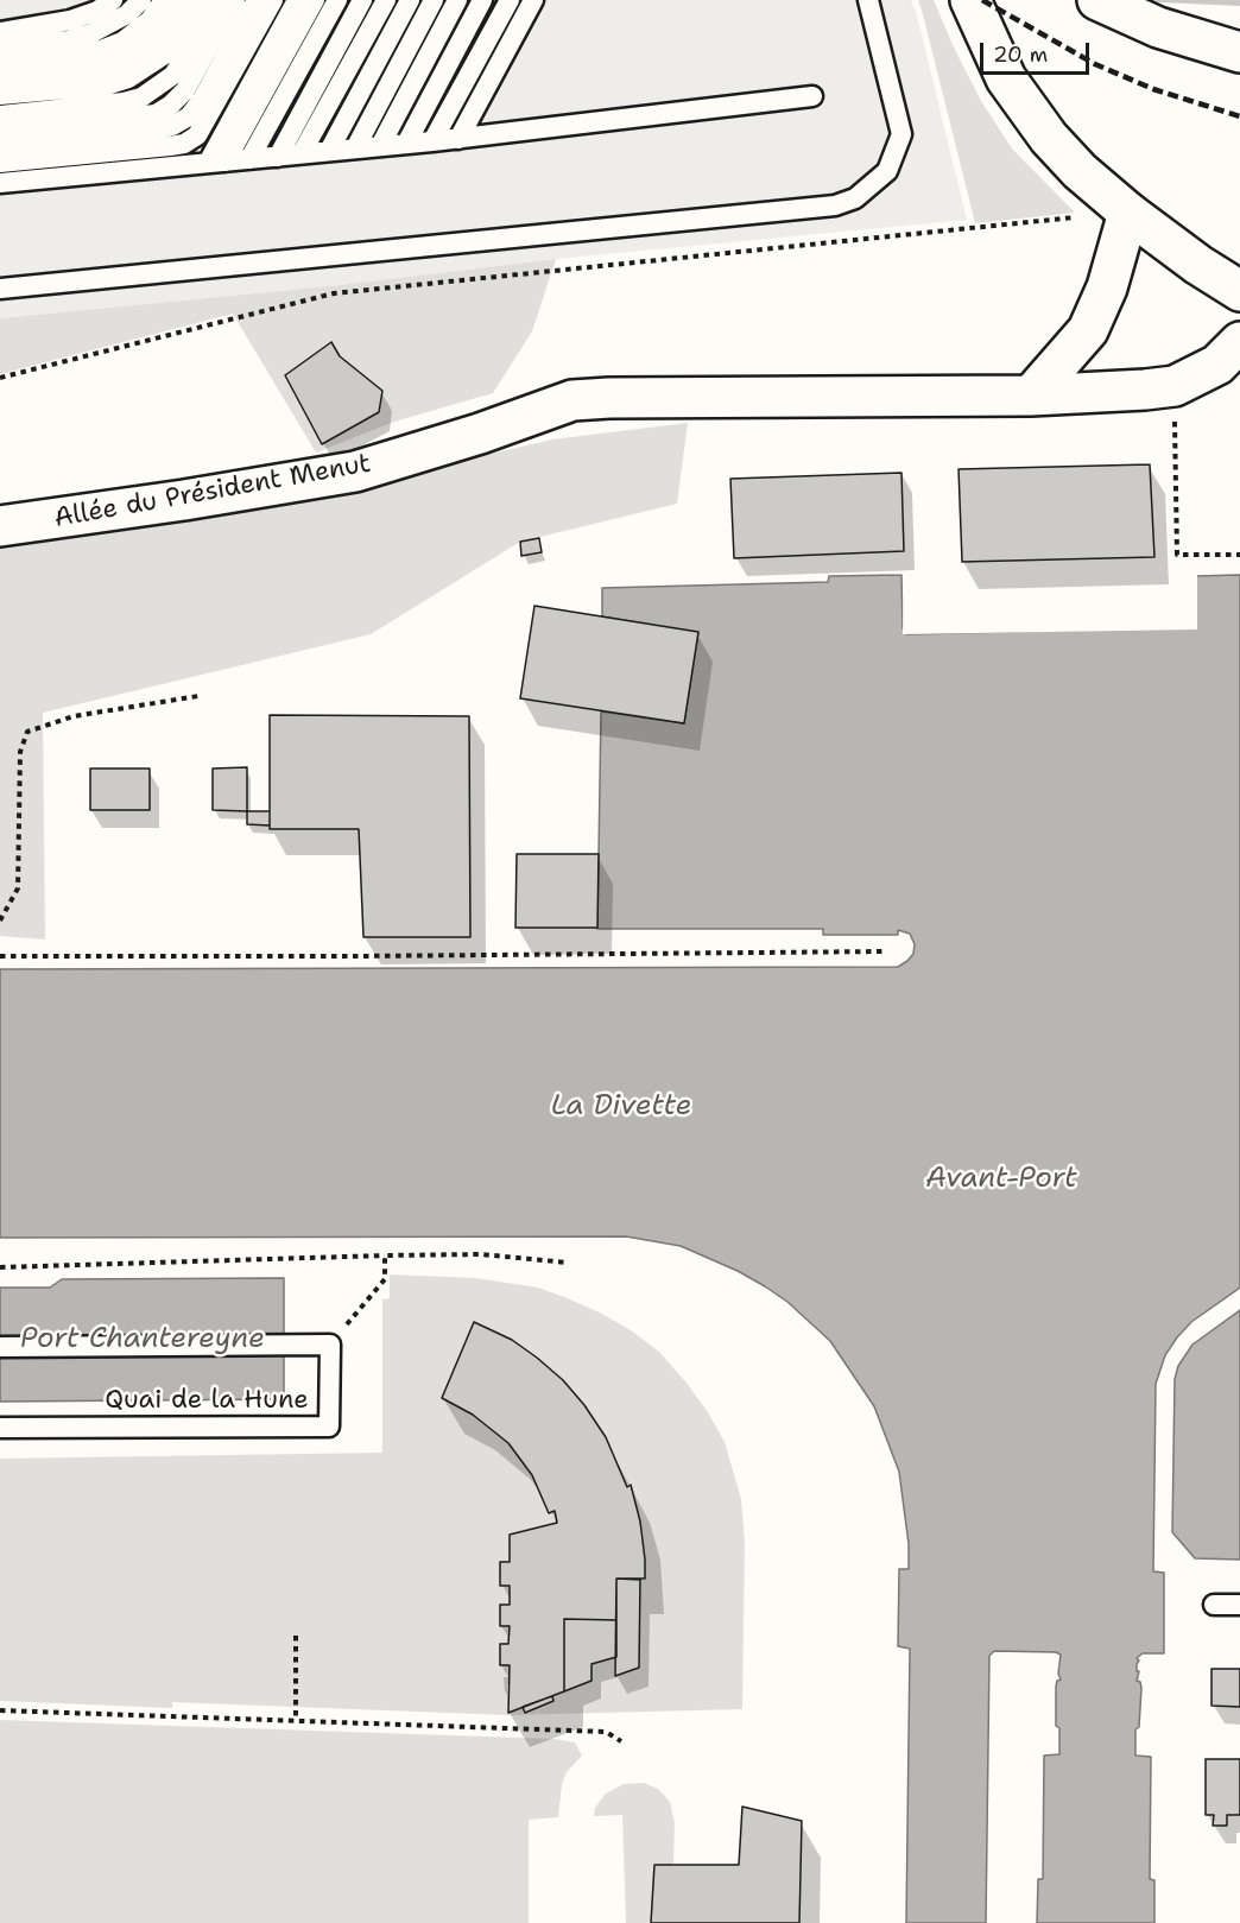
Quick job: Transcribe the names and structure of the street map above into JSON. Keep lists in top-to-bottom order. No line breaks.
{"streets":{"street":["Allée du Président Menut"],"lane":["Quai de la Hune"]},"water":["La Divette","Avant-Port","Port Chantereyne"],"scale_bar":"20 m"}
